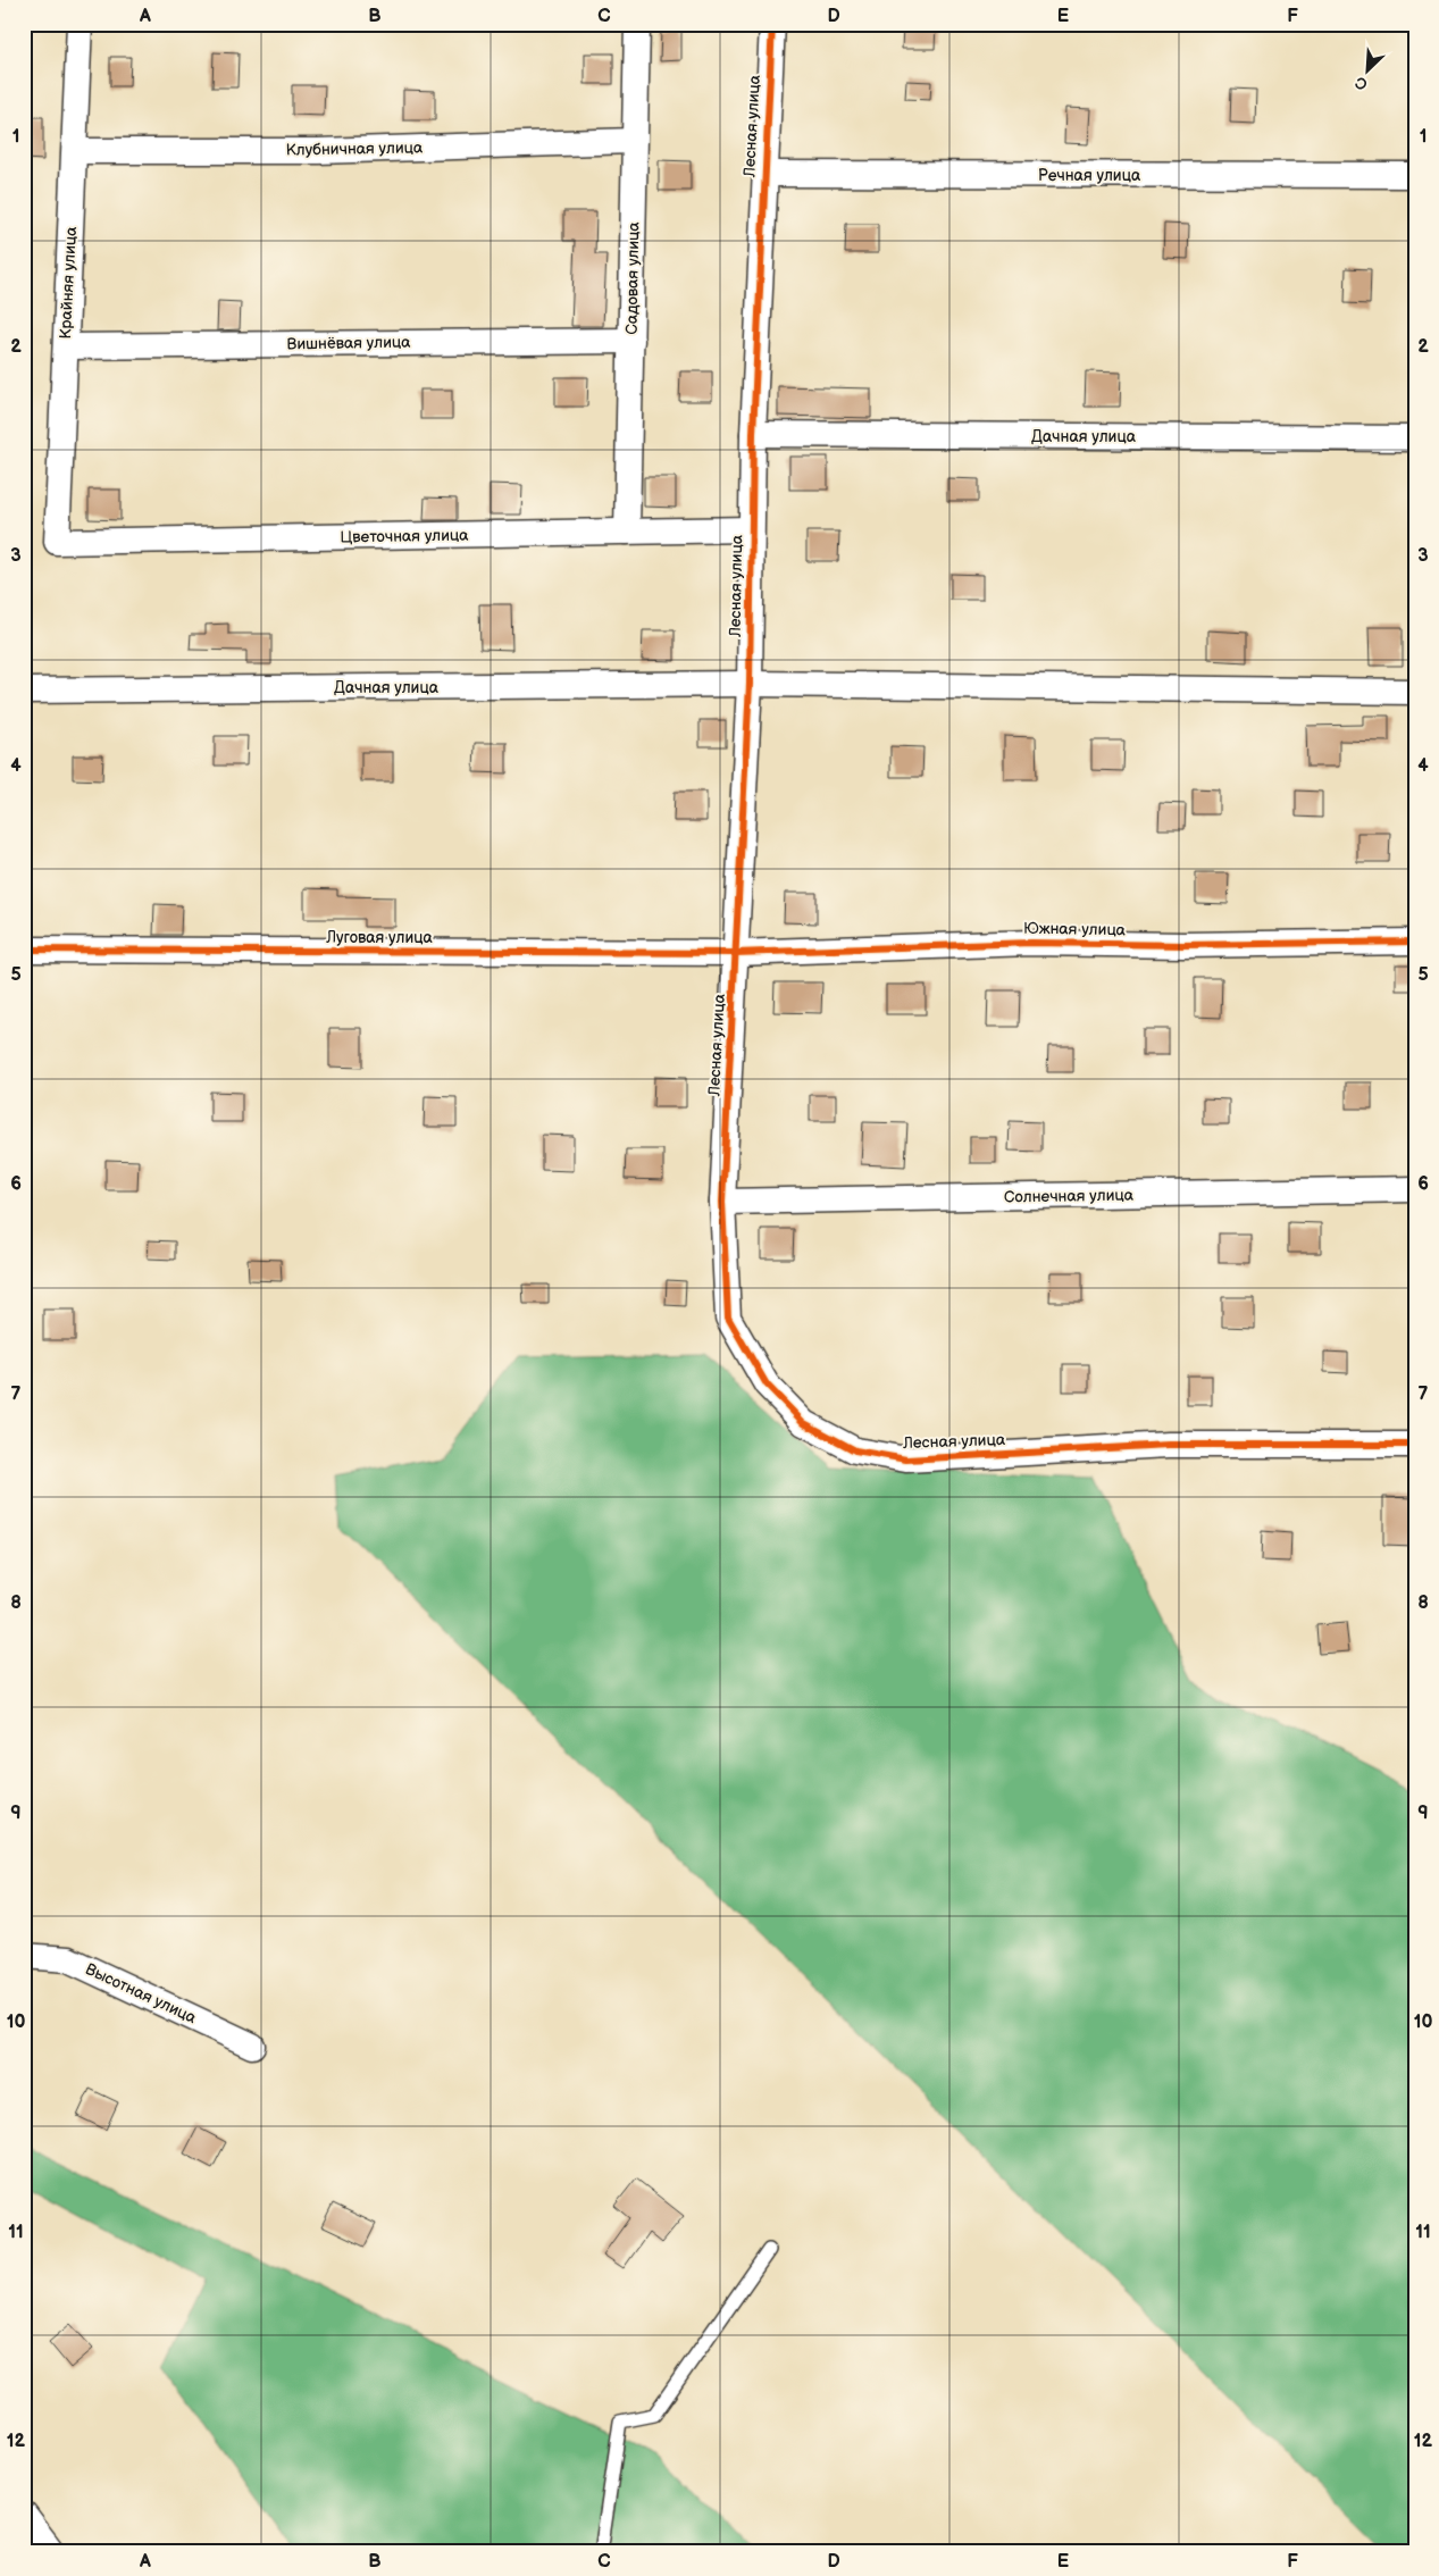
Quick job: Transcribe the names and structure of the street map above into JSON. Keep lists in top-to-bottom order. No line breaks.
{"streets":{"street":["Лесная улица","Клубничная улица","Речная улица","Садовая улица","Крайняя улица","Вишнёвая улица","Дачная улица","Цветочная улица","Южная улица","Луговая улица","Солнечная улица","Высотная улица"]},"crossings":[["Лесная улица","Речная улица"],["Лесная улица","Дачная улица"],["Лесная улица","Цветочная улица"],["Лесная улица","Южная улица"],["Лесная улица","Луговая улица"],["Лесная улица","Солнечная улица"],["Клубничная улица","Садовая улица"],["Клубничная улица","Крайняя улица"],["Садовая улица","Вишнёвая улица"],["Садовая улица","Цветочная улица"],["Крайняя улица","Вишнёвая улица"],["Крайняя улица","Цветочная улица"],["Южная улица","Луговая улица"]],"north":"bottom left","grid":{"columns":["A","B","C","D","E","F"],"rows":["1","2","3","4","5","6","7","8","9","10","11","12"]}}
